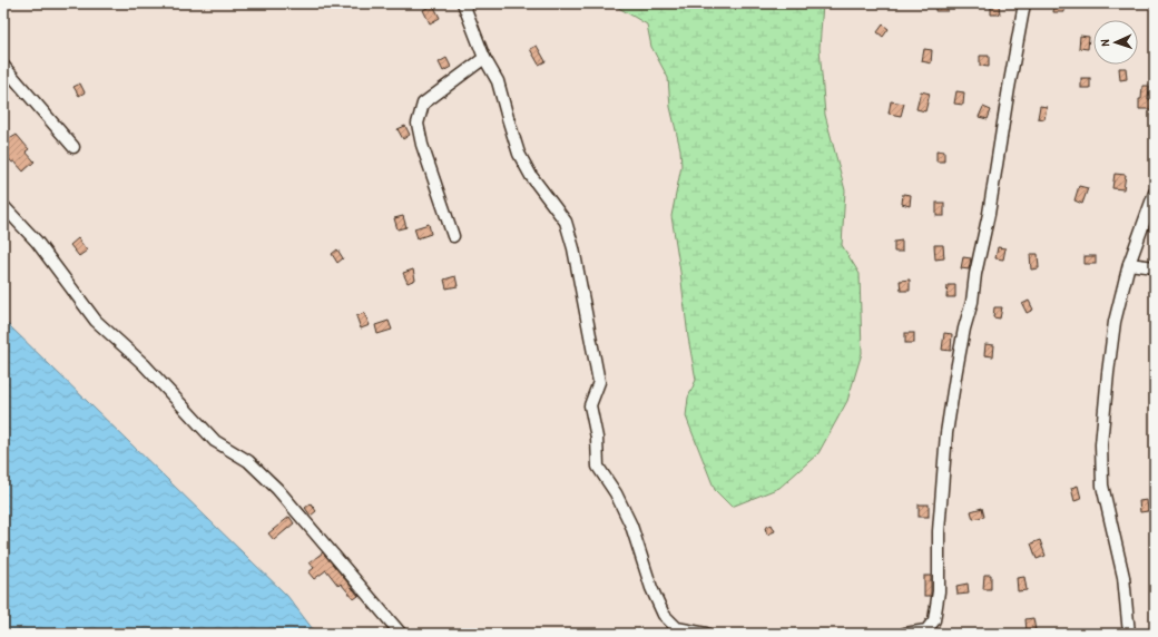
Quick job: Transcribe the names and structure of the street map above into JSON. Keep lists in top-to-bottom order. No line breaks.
{"north":"left"}
